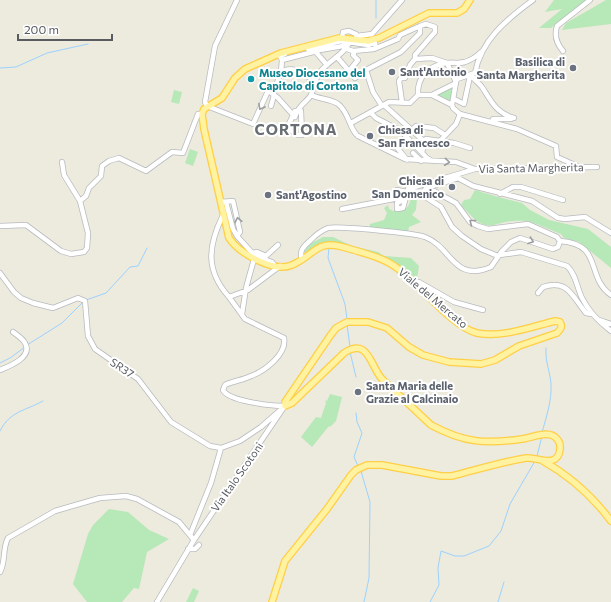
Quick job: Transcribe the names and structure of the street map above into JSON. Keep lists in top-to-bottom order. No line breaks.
{"streets":{"main road":["Viale del Mercato"],"street":["Via Santa Margherita","SR37","Via Italo Scotoni"]},"crossings":[["Viale del Mercato","Via Italo Scotoni"]],"districts":["CORTONA"],"places":["Basilica di Santa Margherita","Sant'Antonio","Museo Diocesano del Capitolo di Cortona","Chiesa di San Francesco","Chiesa di San Domenico","Sant'Agostino","Santa Maria delle Grazie al Calcinaio"],"scale_bar":"200 m"}
